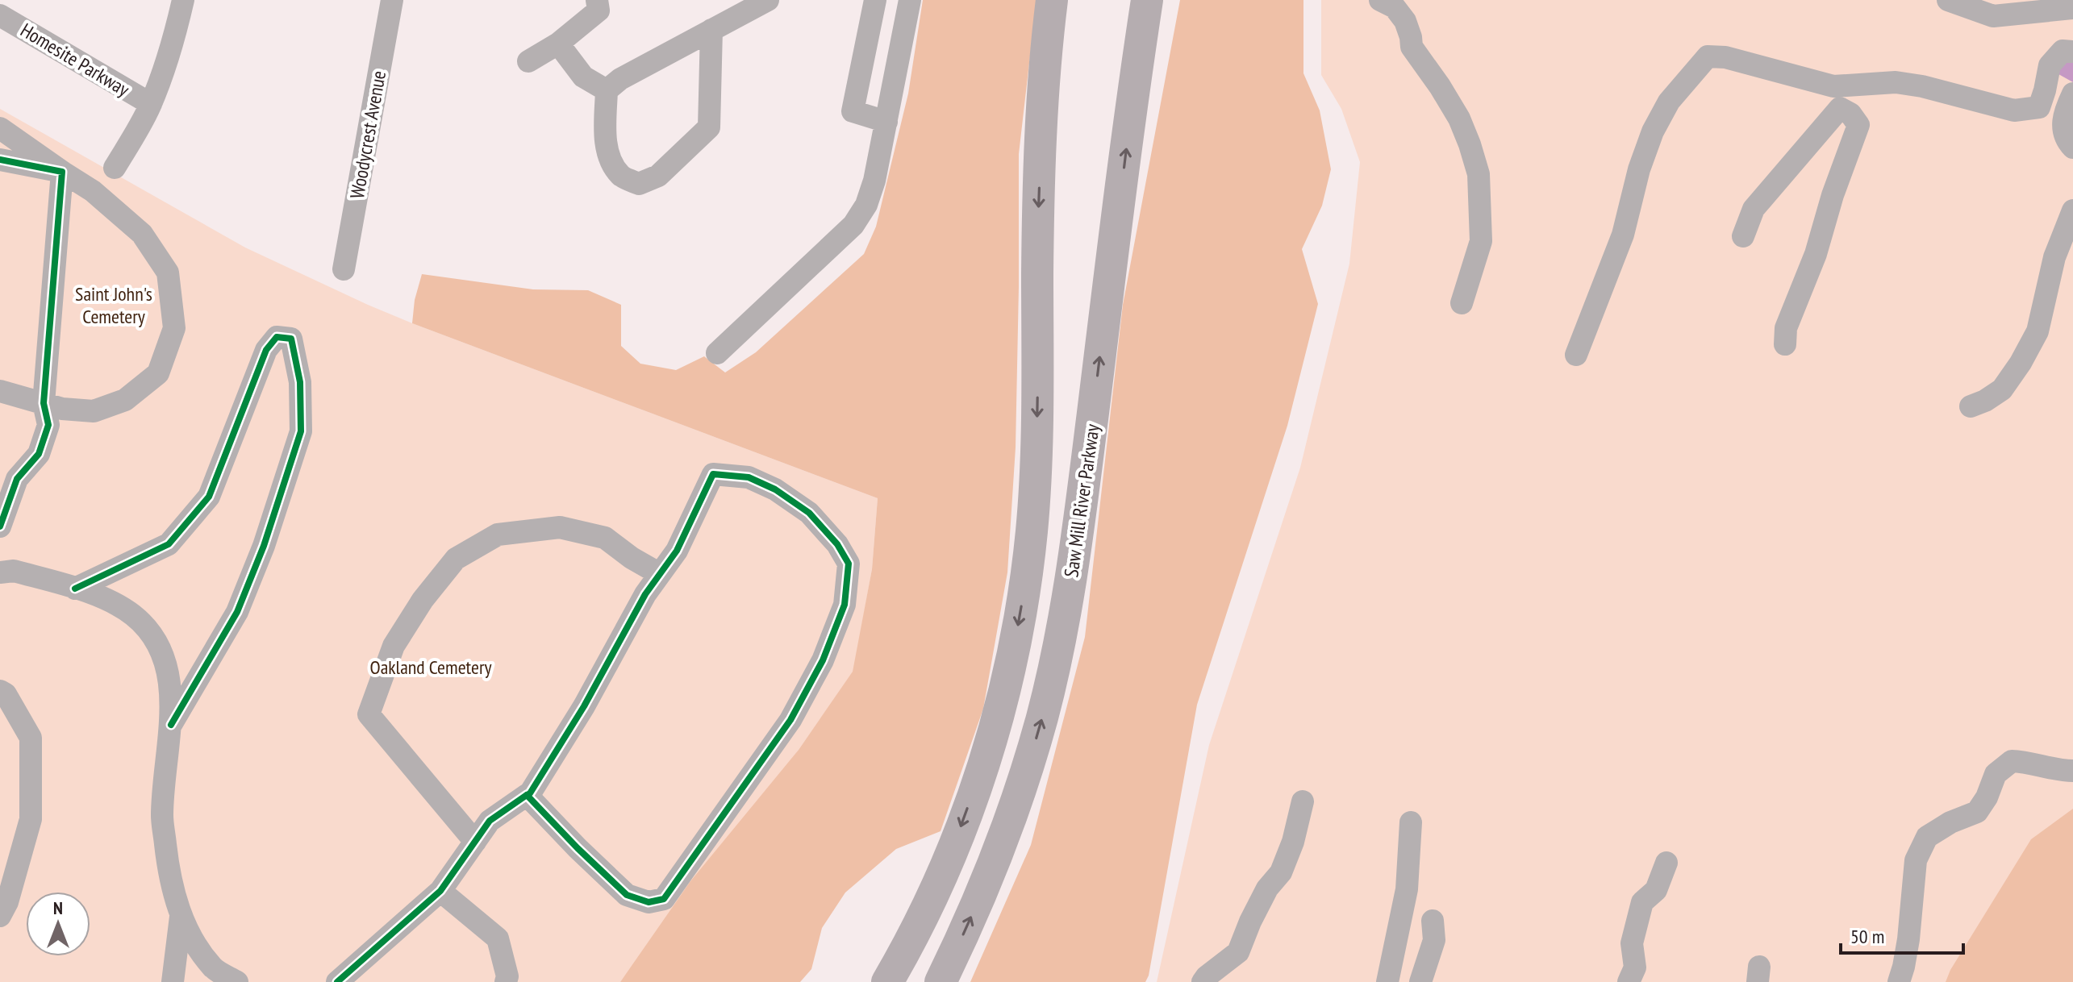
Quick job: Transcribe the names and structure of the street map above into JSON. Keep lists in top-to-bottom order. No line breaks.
{"streets":{"highway":["Saw Mill River Parkway"],"street":["Homesite Parkway","Woodycrest Avenue"]},"parks":["Saint John's Cemetery","Oakland Cemetery"],"scale_bar":"50 m","north":"top"}
